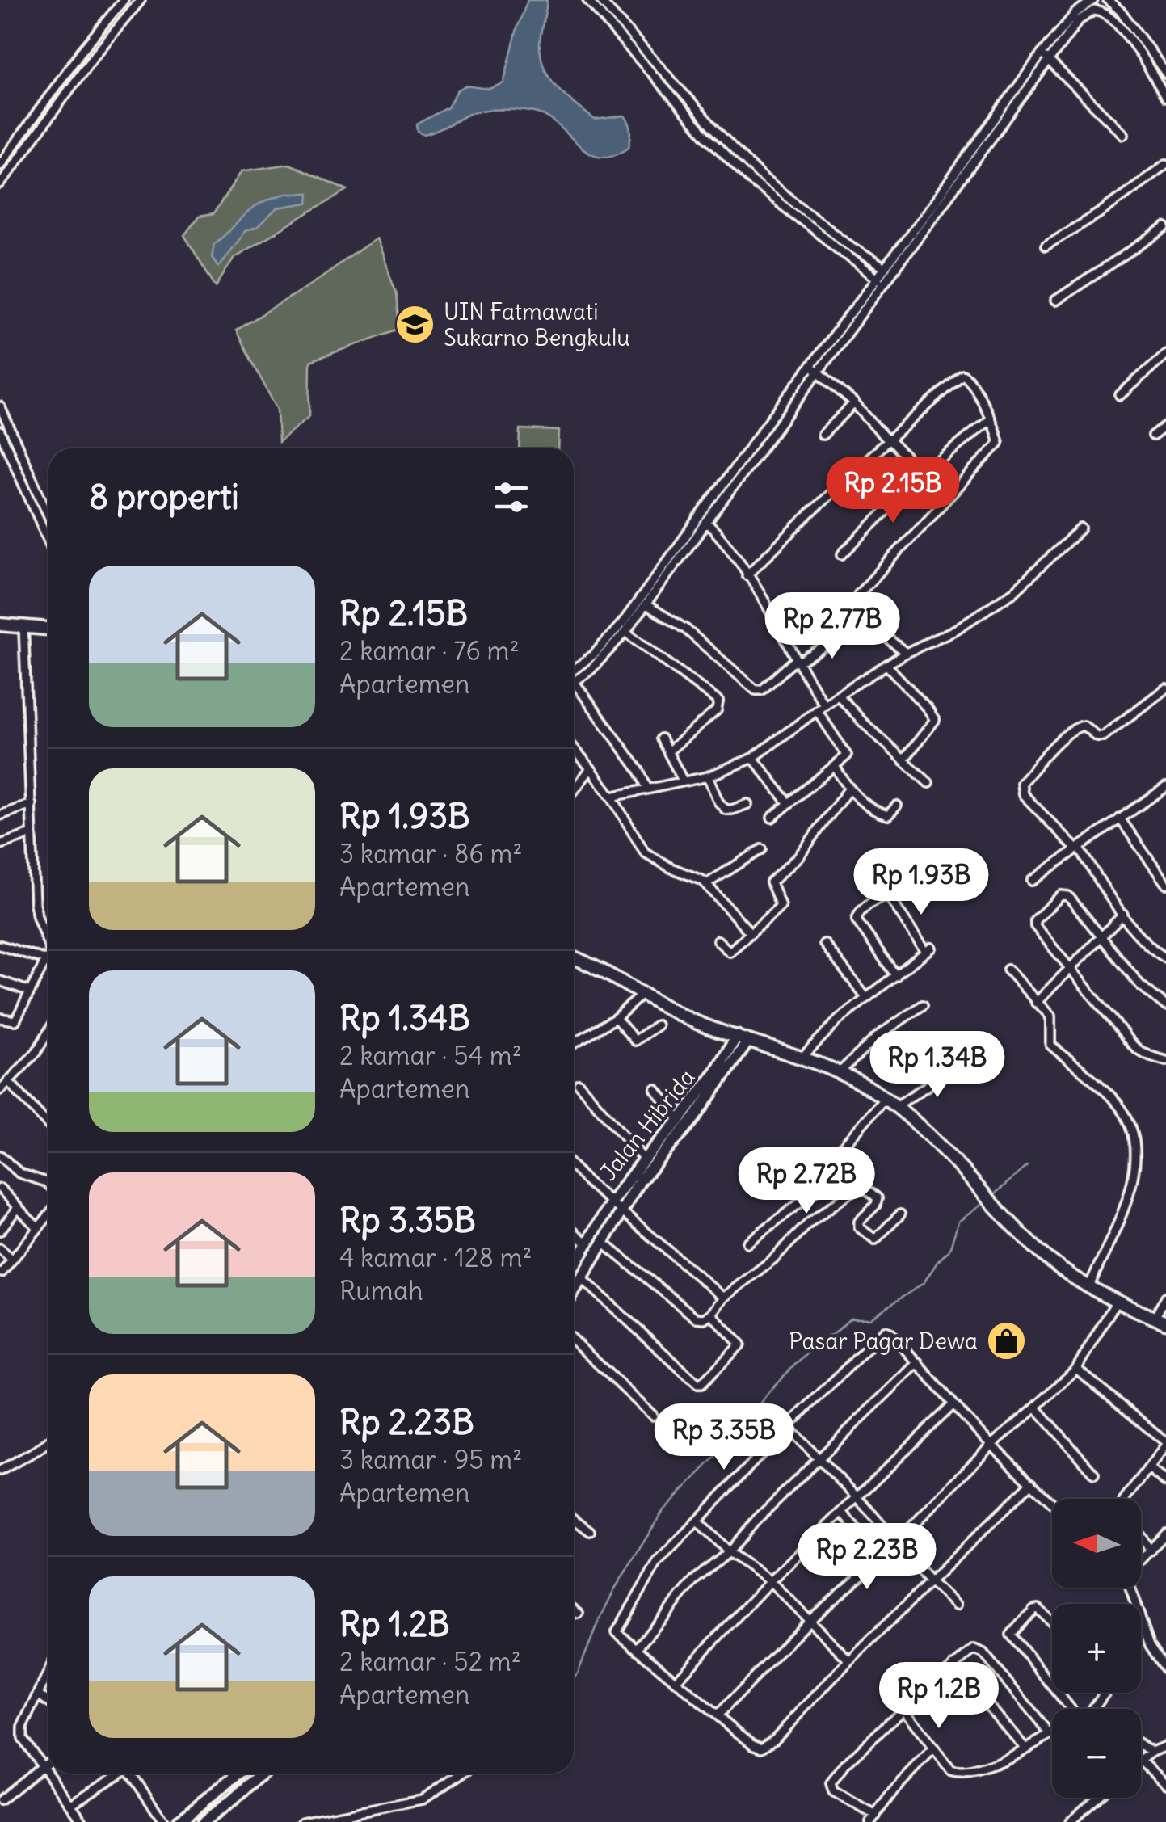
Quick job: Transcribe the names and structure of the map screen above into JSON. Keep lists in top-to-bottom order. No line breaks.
{"streets":{"main road":["Jalan Hibrida"]},"places":{"school or university":["UIN Fatmawati Sukarno Bengkulu"],"shop":["Pasar Pagar Dewa"]},"north":"left","page":{"heading":"8 properti","price":["Rp 2.15B","Rp 2.77B","Rp 1.93B","Rp 1.34B","Rp 2.72B","Rp 3.35B","Rp 2.23B","Rp 1.2B"],"list":[{"name":"Rp 2.15B","note":"2 kamar · 76 m² · Apartemen"},{"name":"Rp 1.93B","note":"3 kamar · 86 m² · Apartemen"},{"name":"Rp 1.34B","note":"2 kamar · 54 m² · Apartemen"},{"name":"Rp 3.35B","note":"4 kamar · 128 m² · Rumah"},{"name":"Rp 2.23B","note":"3 kamar · 95 m² · Apartemen"},{"name":"Rp 1.2B","note":"2 kamar · 52 m² · Apartemen"}],"map_buttons":["+","−"]}}
